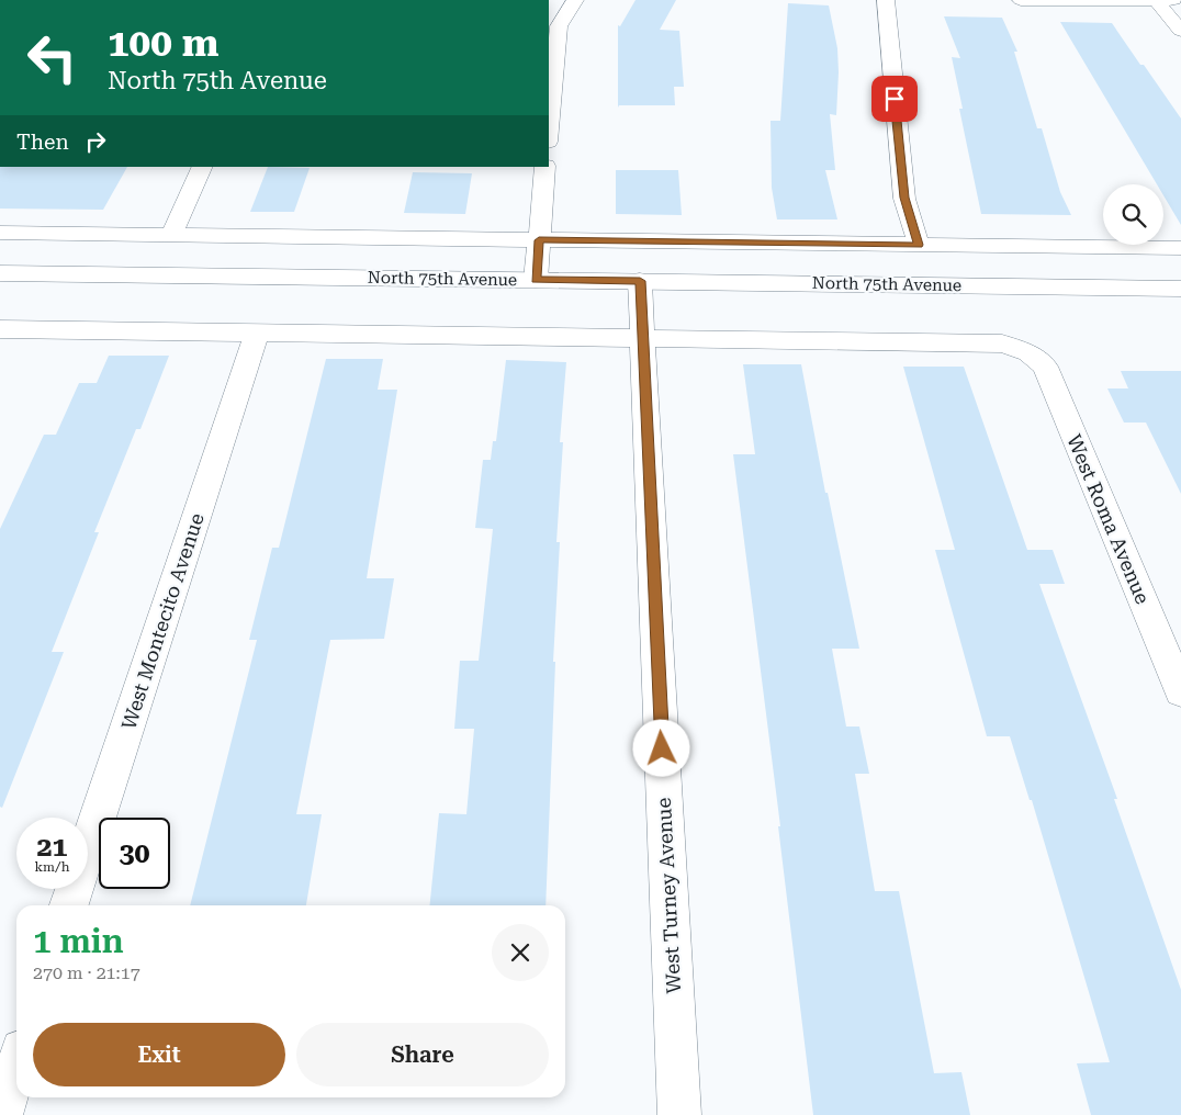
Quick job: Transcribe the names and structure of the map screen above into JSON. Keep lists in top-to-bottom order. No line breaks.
{"streets":{"street":["North 75th Avenue","West Roma Avenue","West Montecito Avenue","West Turney Avenue"]},"crossings":[["North 75th Avenue","West Turney Avenue"],["West Roma Avenue","West Turney Avenue"]],"page":{"turn":["100 m","North 75th Avenue"],"then":"Then","speed":"21 km/h","limit":"30","heading":["1 min","270 m · 21:17"],"buttons":["Exit","Share"]}}
